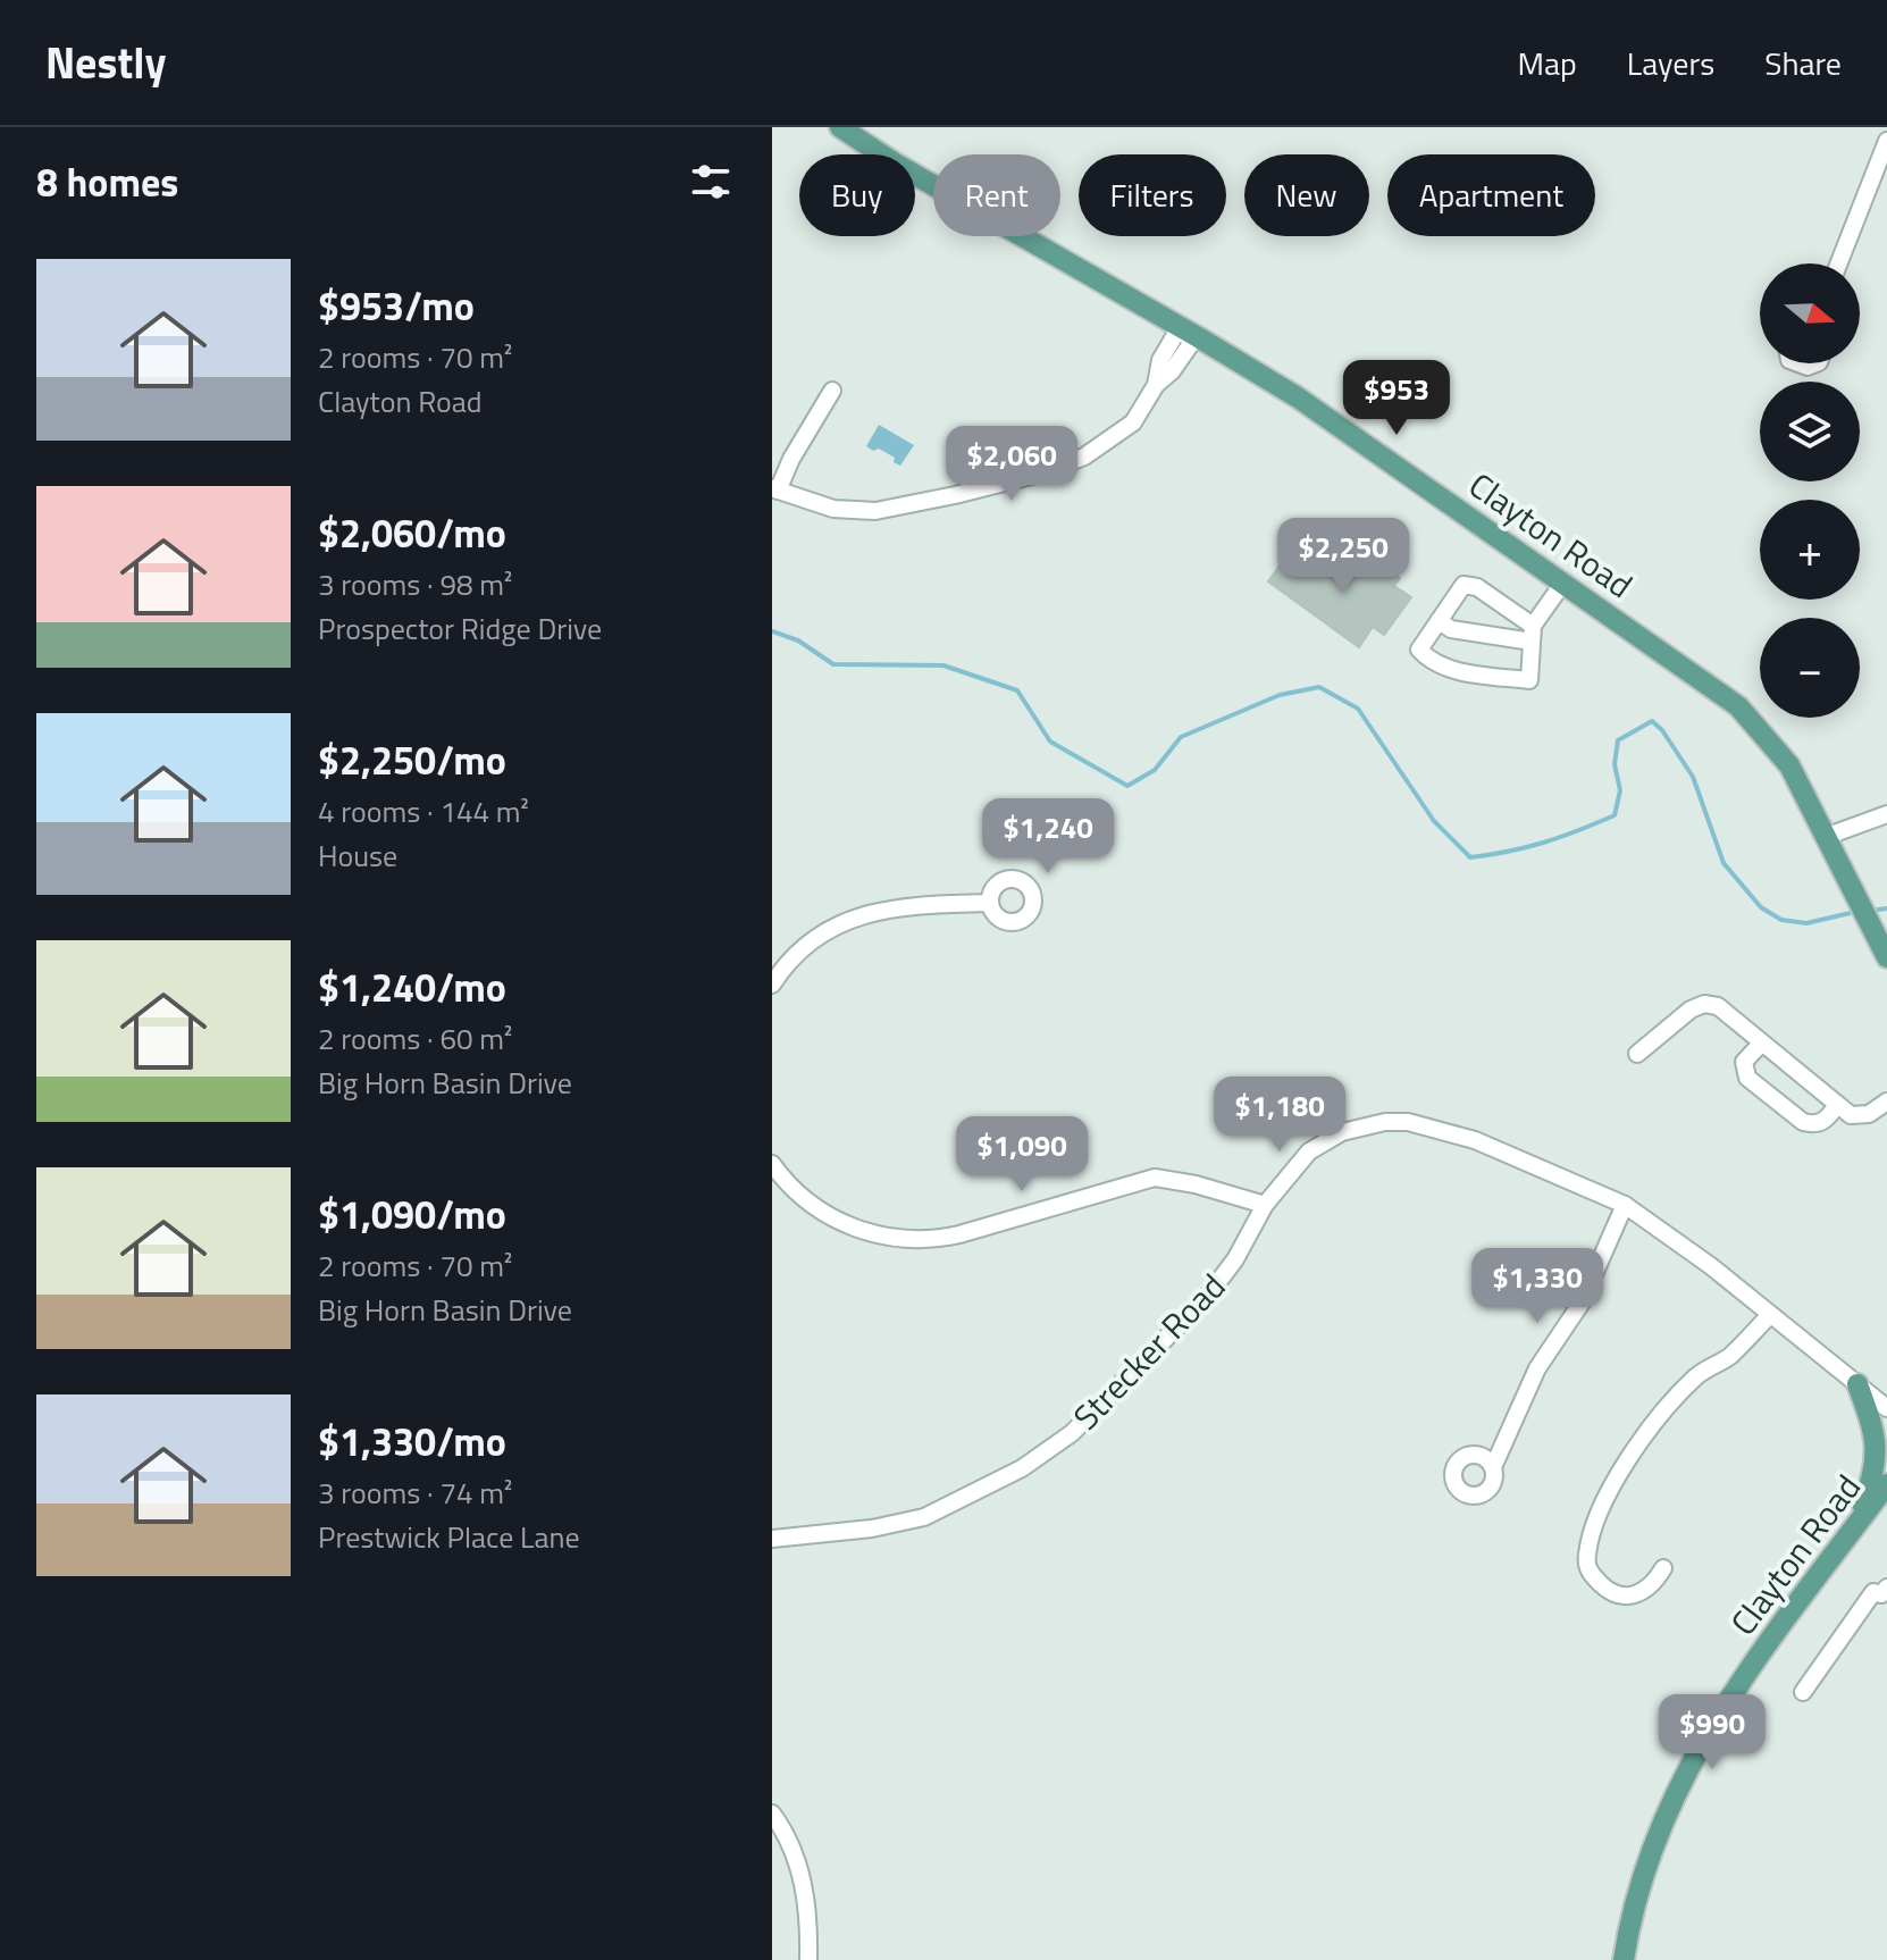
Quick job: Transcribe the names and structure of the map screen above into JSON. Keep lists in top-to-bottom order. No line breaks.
{"streets":{"main road":["Clayton Road"],"street":["Strecker Road"]},"north":"right","page":{"header":"Nestly","nav":["Map","Layers","Share"],"heading":"8 homes","chip":["Buy","Rent","Filters","New","Apartment"],"list":[{"name":"$953/mo","note":"2 rooms · 70 m² · Clayton Road"},{"name":"$2,060/mo","note":"3 rooms · 98 m² · Prospector Ridge Drive"},{"name":"$2,250/mo","note":"4 rooms · 144 m² · House"},{"name":"$1,240/mo","note":"2 rooms · 60 m² · Big Horn Basin Drive"},{"name":"$1,090/mo","note":"2 rooms · 70 m² · Big Horn Basin Drive"},{"name":"$1,330/mo","note":"3 rooms · 74 m² · Prestwick Place Lane"}],"map_buttons":["+","−"],"price":["$953","$2,060","$2,250","$1,240","$1,180","$1,090","$1,330","$990"]}}
